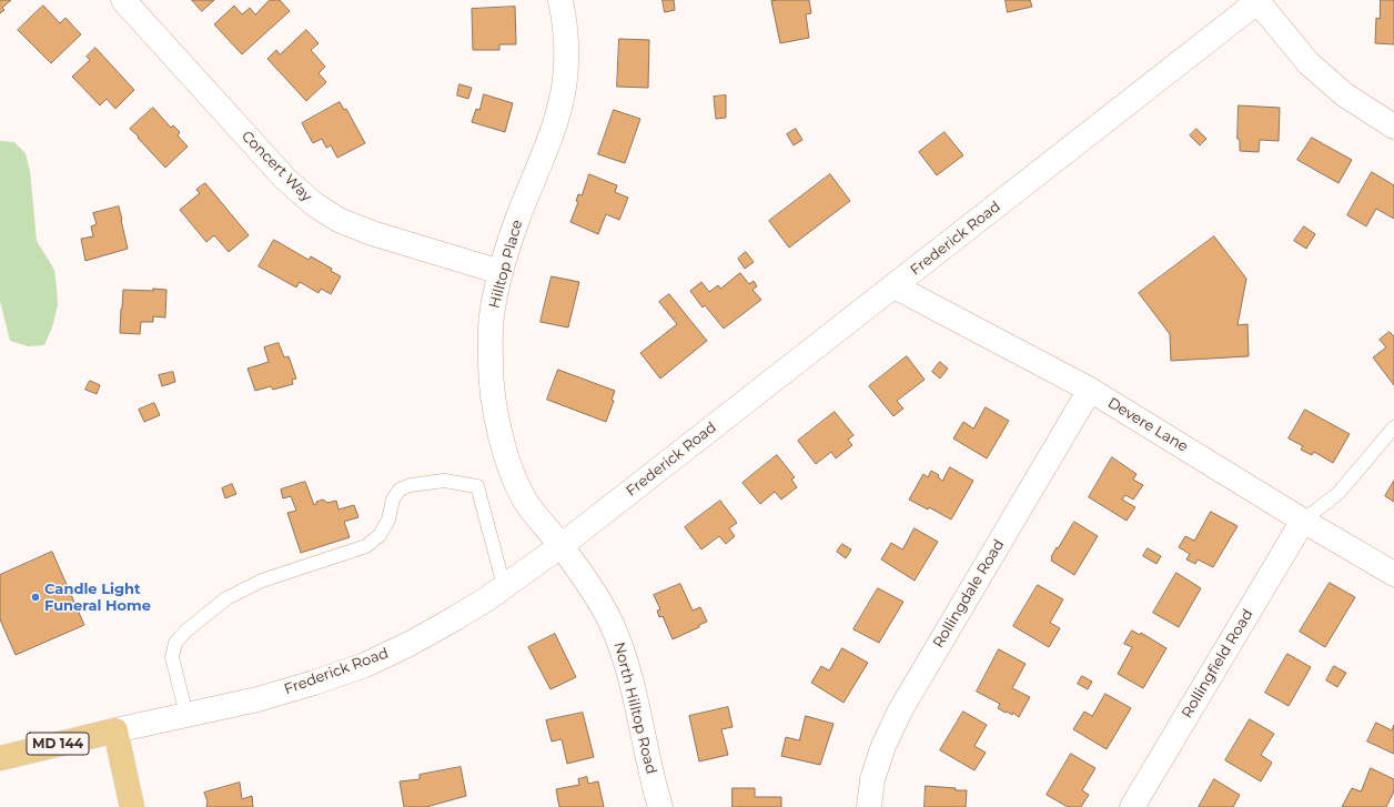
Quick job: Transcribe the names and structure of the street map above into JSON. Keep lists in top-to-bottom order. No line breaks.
{"streets":{"main road":["Frederick Road","MD 144"],"street":["Concert Way","Hilltop Place","Devere Lane","Rollingdale Road","Rollingfield Road","North Hilltop Road"]},"crossings":[["Concert Way","Hilltop Place"],["Frederick Road","Hilltop Place"],["Frederick Road","Devere Lane"],["Frederick Road","North Hilltop Road"],["Hilltop Place","North Hilltop Road"],["Devere Lane","Rollingdale Road"],["Devere Lane","Rollingfield Road"]],"places":["Candle Light Funeral Home"]}
